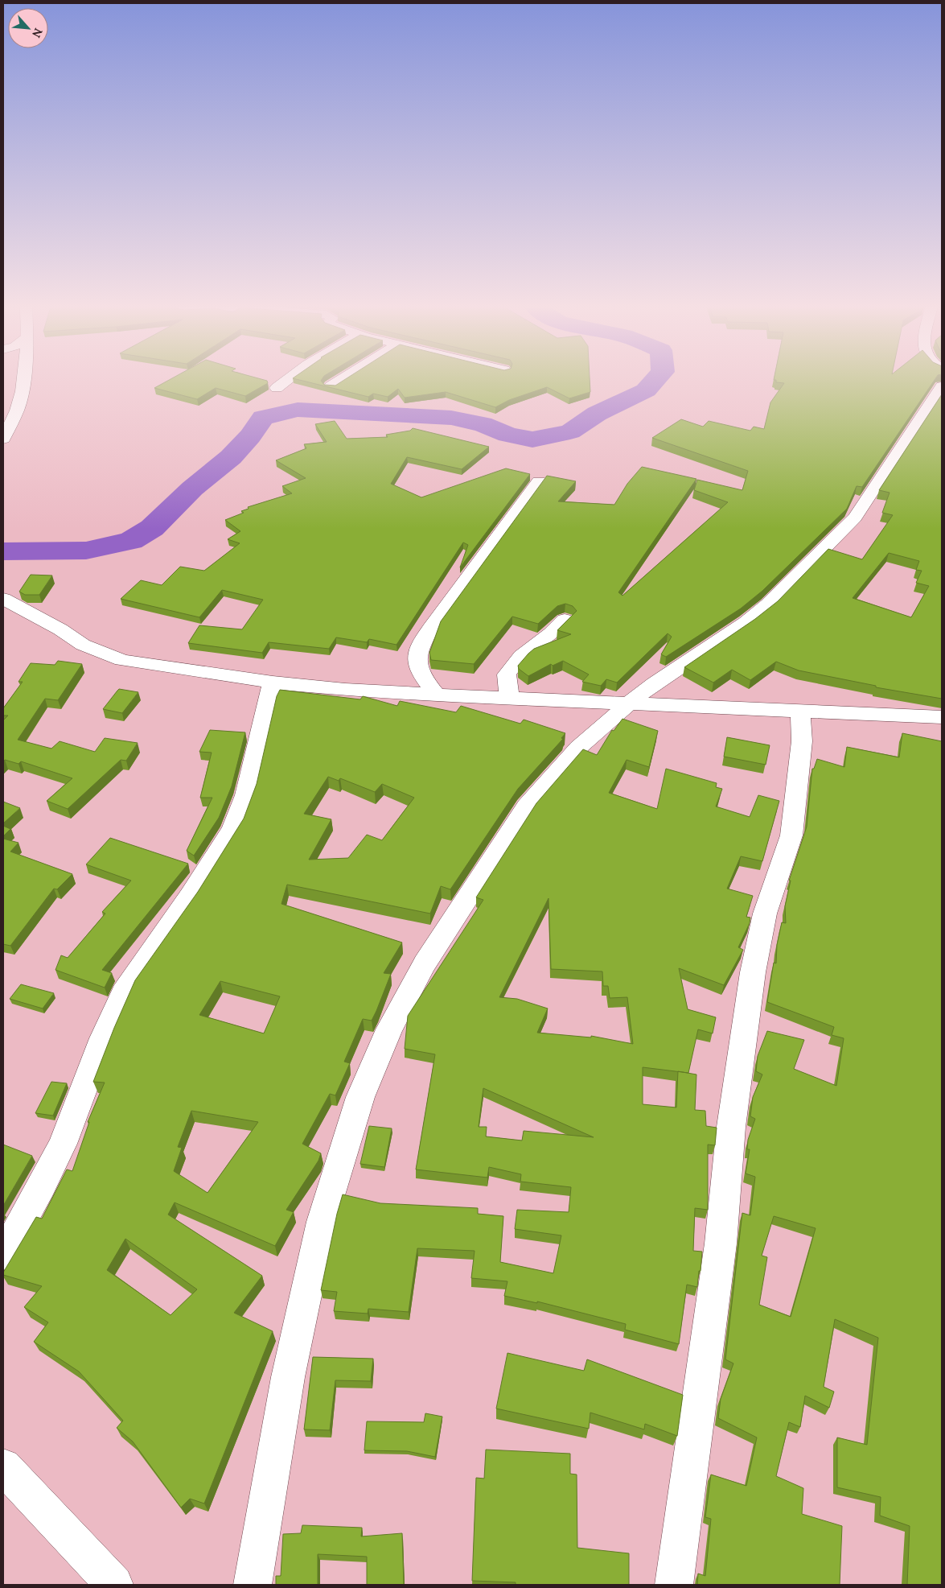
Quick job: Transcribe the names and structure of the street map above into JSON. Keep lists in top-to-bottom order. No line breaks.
{"north":"bottom right"}
